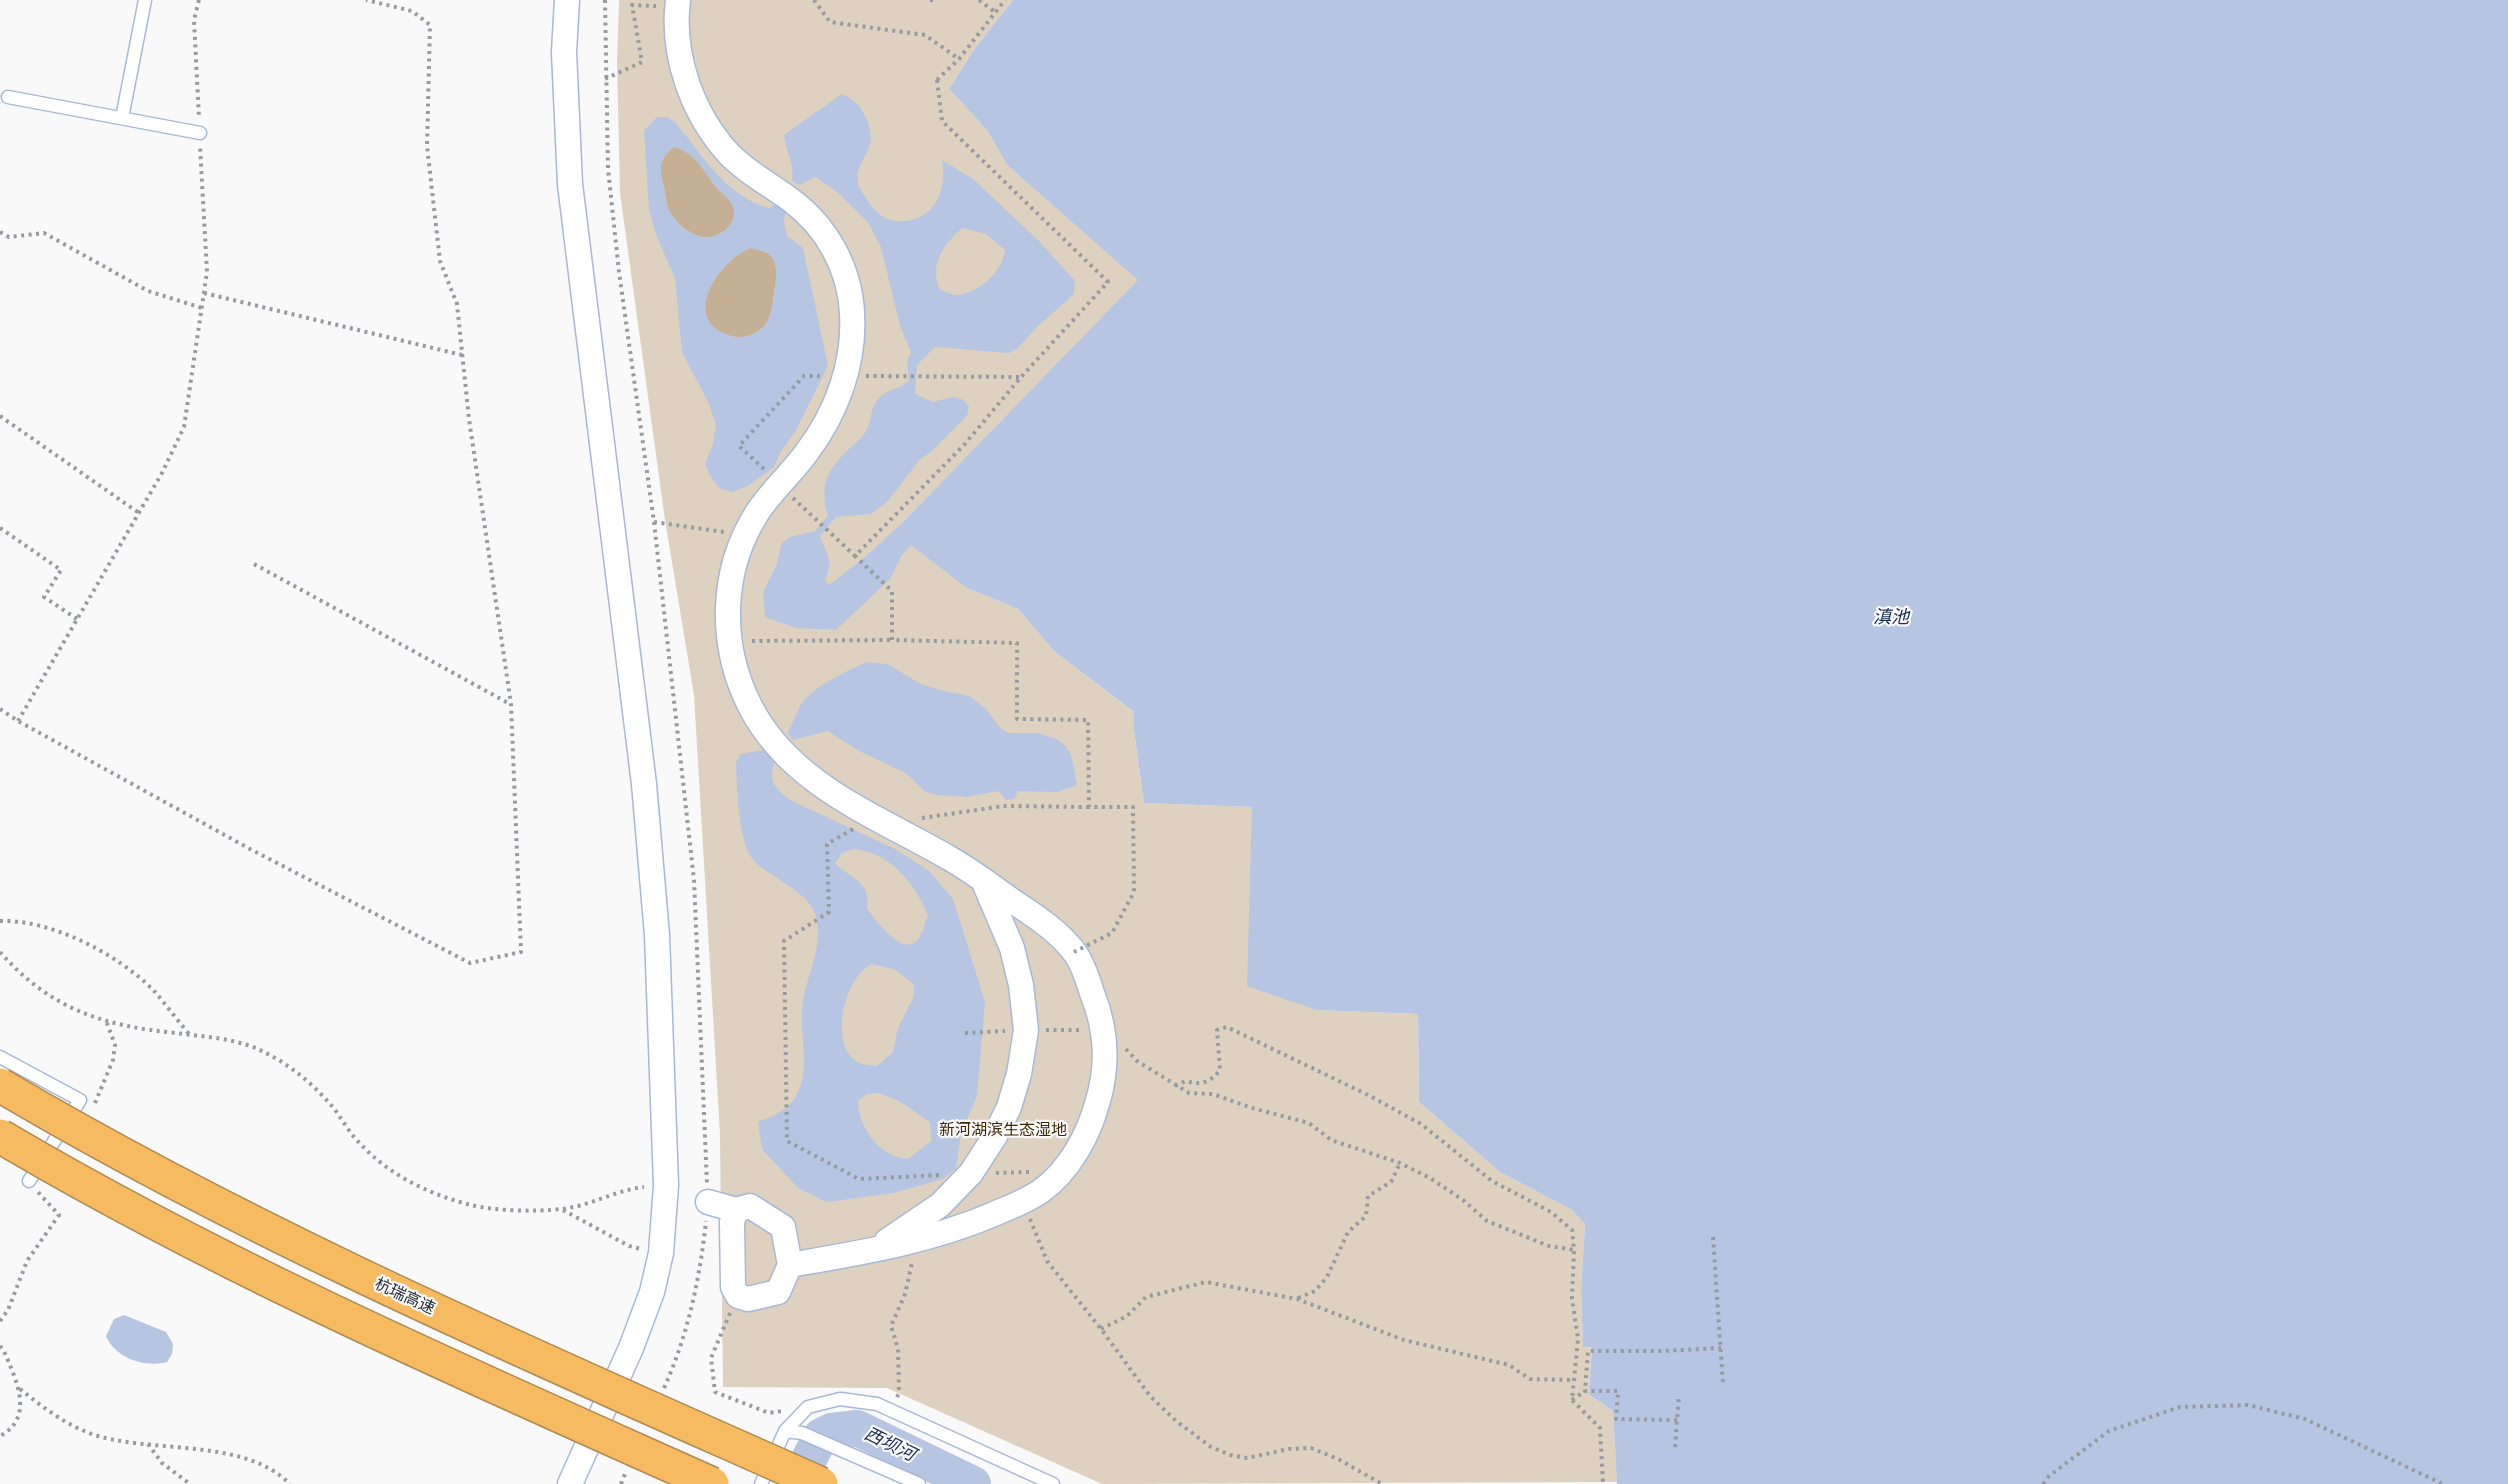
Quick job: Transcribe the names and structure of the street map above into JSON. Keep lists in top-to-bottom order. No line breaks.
{"streets":{"highway":["杭瑞高速"]},"water":["滇池","西坝河"],"parks":["新河湖滨生态湿地"]}
